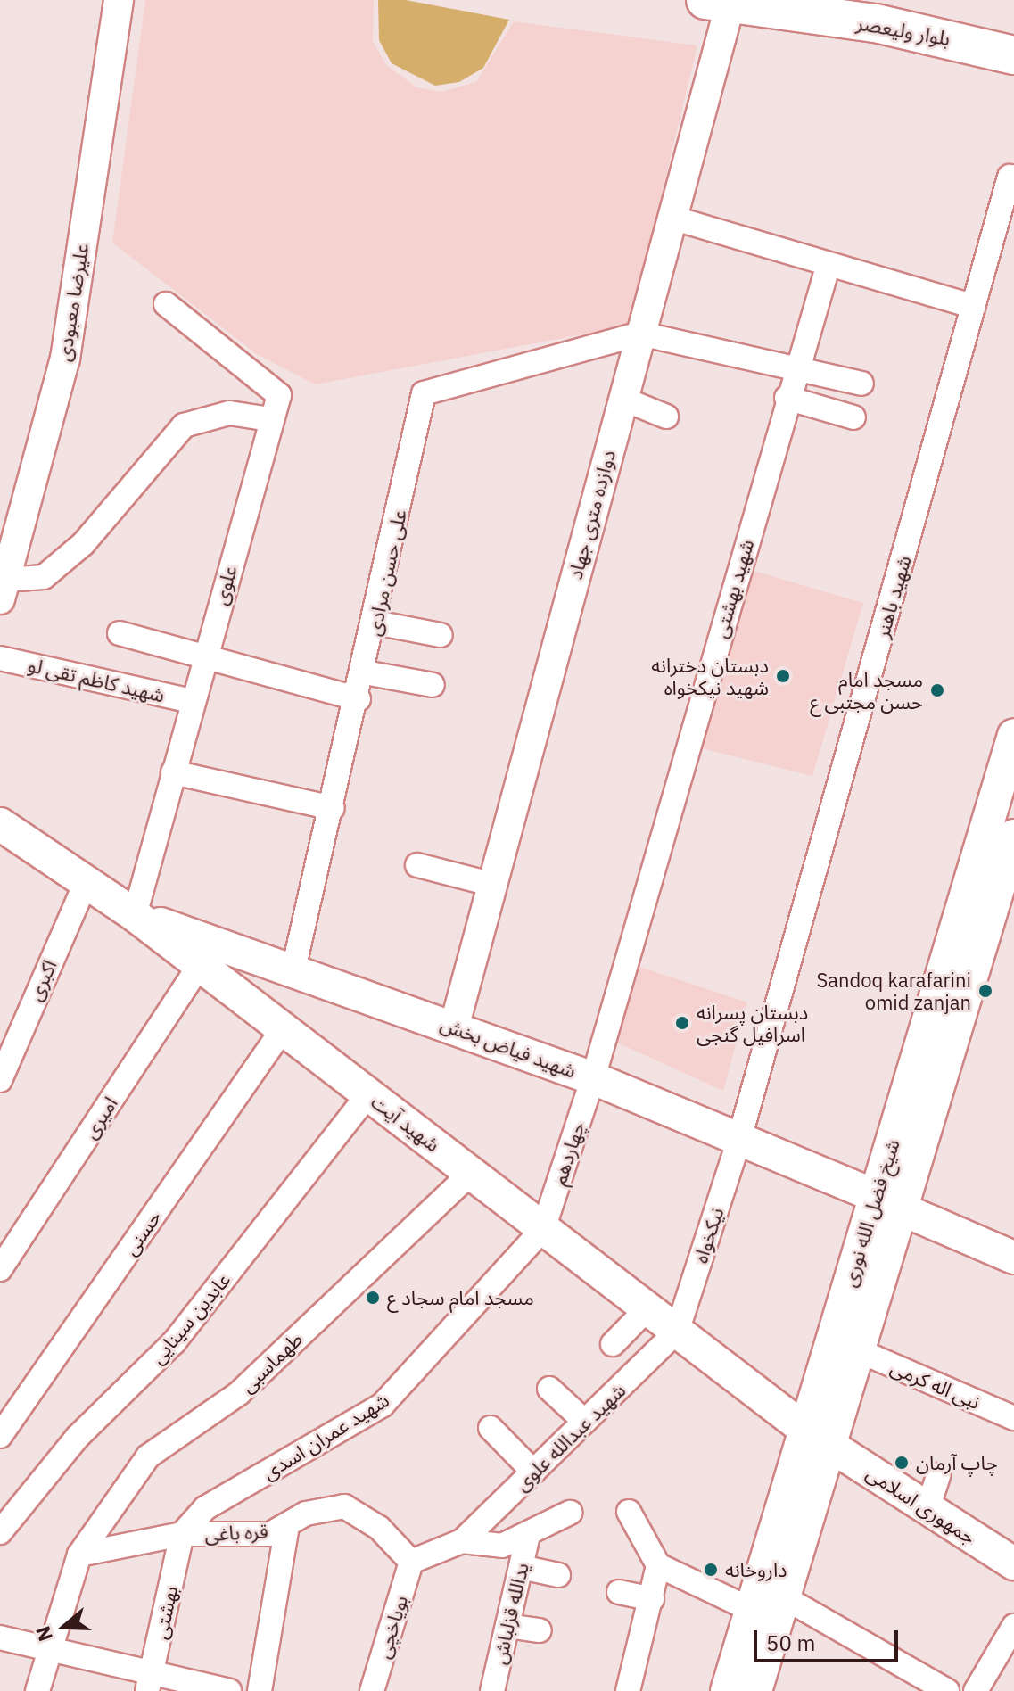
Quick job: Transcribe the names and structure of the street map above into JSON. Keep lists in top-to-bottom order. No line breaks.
{"streets":{"main road":["بلوار ولیعصر","شهید فیاض بخش","شهید آیت","شیخ فضل الله نوری","جمهوری اسلامی"],"street":["علیرضا معبودی","دوازده متری جهاد","علی حسن مرادی","علوی","شهید بهشتی","شهید باهنر","شهید کاظم تقی لو","اکبری","امیری","چهاردهم","حسنی","نیکخواه","عابدین سینایی","طهماسبی","نبی اله کرمی","شهید عمران اسدی","شهید عبدالله علوی","قره باغی","بهشتی","یدالله قزلباش","بویاخچی"]},"crossings":[["بلوار ولیعصر","دوازده متری جهاد"],["دوازده متری جهاد","علی حسن مرادی"],["دوازده متری جهاد","شهید فیاض بخش"],["علی حسن مرادی","شهید فیاض بخش"],["علوی","شهید کاظم تقی لو"],["علوی","شهید فیاض بخش"],["علوی","شهید آیت"],["شهید بهشتی","شهید فیاض بخش"],["شهید بهشتی","چهاردهم"],["شهید باهنر","شهید فیاض بخش"],["شهید باهنر","نیکخواه"],["اکبری","شهید آیت"],["شهید فیاض بخش","شهید آیت"],["شهید فیاض بخش","چهاردهم"],["شهید فیاض بخش","شیخ فضل الله نوری"],["شهید فیاض بخش","نیکخواه"],["امیری","شهید آیت"],["شهید آیت","چهاردهم"],["شهید آیت","شیخ فضل الله نوری"],["شهید آیت","حسنی"],["شهید آیت","نیکخواه"],["شهید آیت","عابدین سینایی"],["شهید آیت","طهماسبی"],["شهید آیت","شهید عمران اسدی"],["شهید آیت","شهید عبدالله علوی"],["شهید آیت","جمهوری اسلامی"],["چهاردهم","شهید عمران اسدی"],["شیخ فضل الله نوری","نبی اله کرمی"],["شیخ فضل الله نوری","جمهوری اسلامی"],["نیکخواه","شهید عبدالله علوی"],["طهماسبی","قره باغی"],["شهید عمران اسدی","قره باغی"],["شهید عمران اسدی","بهشتی"],["قره باغی","بهشتی"],["قره باغی","بویاخچی"]],"places":["دبستان دخترانه شهید نیکخواه","مسجد امام حسن مجتبی ع","Sandoq karafarini omid zanjan","دبستان پسرانه اسرافیل گنجی","مسجد امام سجاد ع","چاپ آرمان","داروخانه"],"scale_bar":"50 m","north":"left"}
